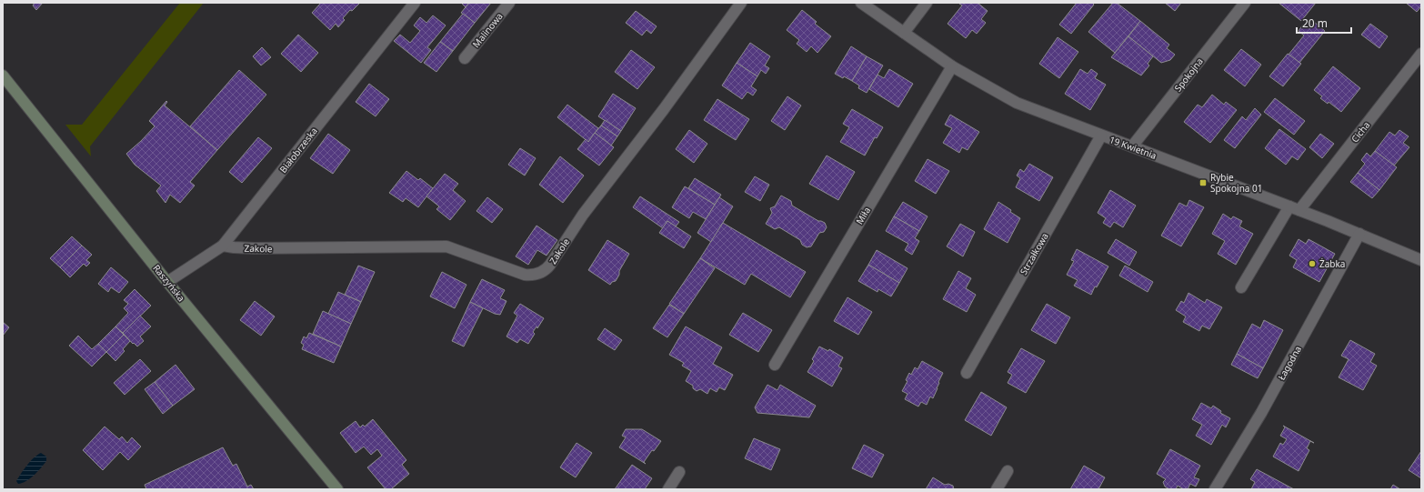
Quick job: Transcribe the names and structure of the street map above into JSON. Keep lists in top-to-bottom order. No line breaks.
{"streets":{"street":["Malinowa","Spokojna","Cicha","19 Kwietnia","Białobrzeska","Miła","Zakole","Strzałkowa","Raszyńska","Łagodna"]},"crossings":[["Spokojna","19 Kwietnia"],["Cicha","19 Kwietnia"],["19 Kwietnia","Miła"],["19 Kwietnia","Strzałkowa"],["19 Kwietnia","Łagodna"],["Białobrzeska","Zakole"],["Białobrzeska","Raszyńska"]],"places":{"transit":["Rybie Spokojna 01"],"other":["Żabka"]},"scale_bar":"20 m"}
